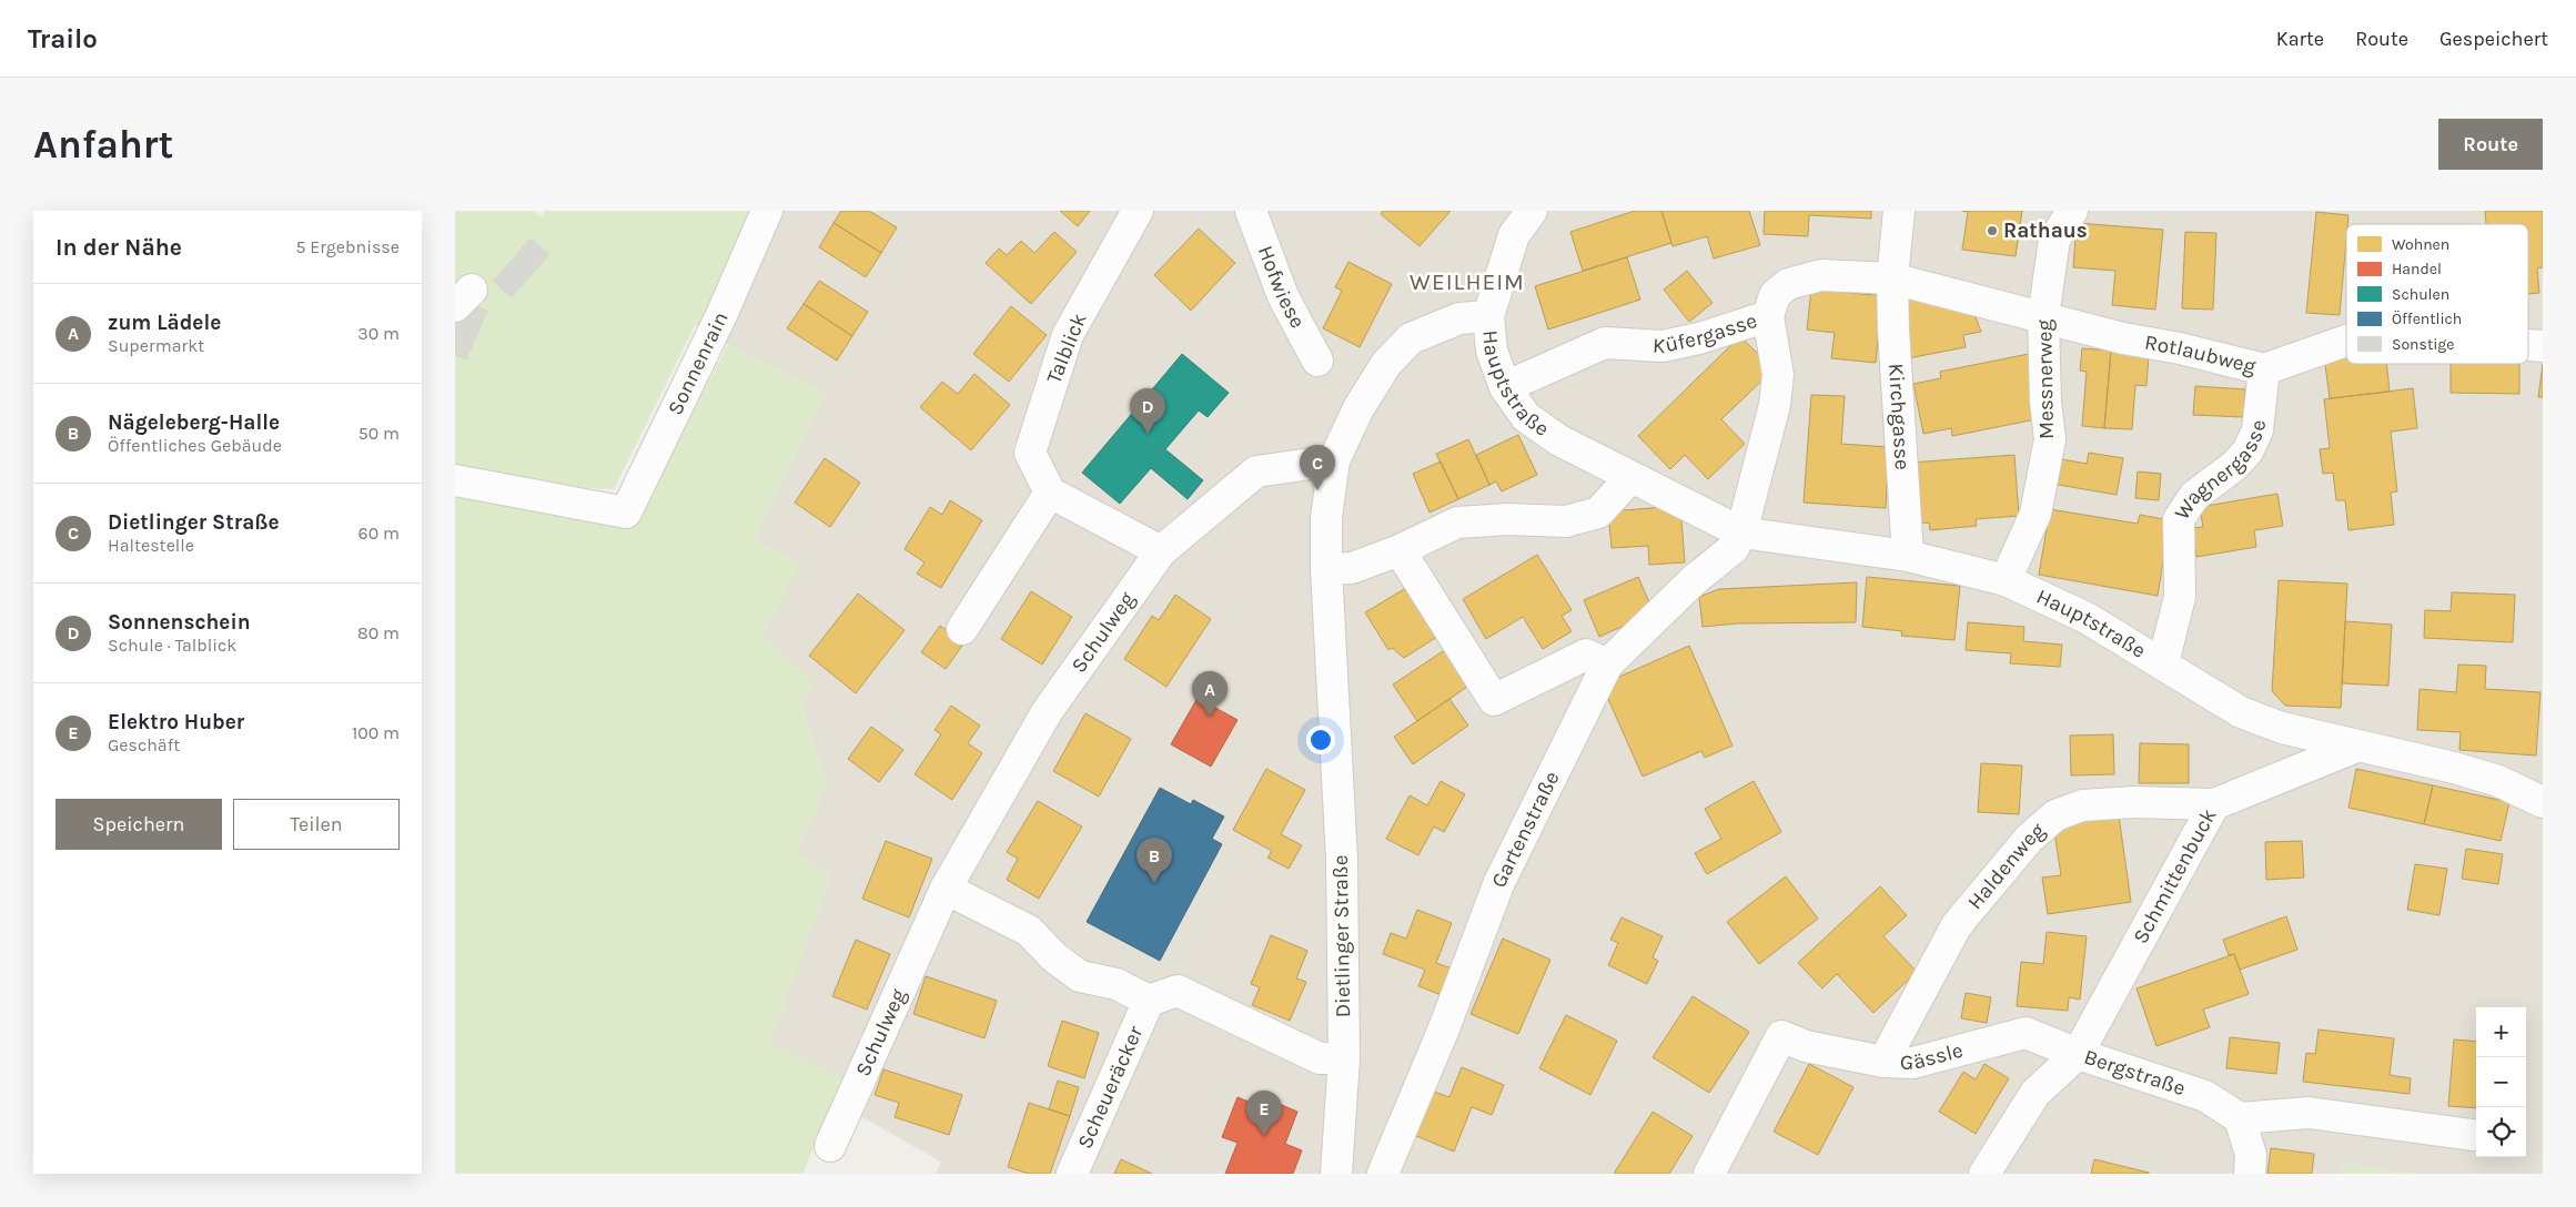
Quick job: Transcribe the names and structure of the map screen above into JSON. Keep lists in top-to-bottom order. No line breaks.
{"streets":{"street":["Hofwiese","Küfergasse","Talblick","Rotlaubweg","Sonnenrain","Hauptstraße","Messnerweg","Kirchgasse","Wagnergasse","Schulweg","Gartenstraße","Haldenweg","Schmittenbuck","Dietlinger Straße","Gässle","Bergstraße","Scheueräcker"]},"crossings":[["Küfergasse","Rotlaubweg"],["Küfergasse","Hauptstraße"],["Küfergasse","Kirchgasse"],["Rotlaubweg","Messnerweg"],["Rotlaubweg","Kirchgasse"],["Rotlaubweg","Wagnergasse"],["Hauptstraße","Messnerweg"],["Hauptstraße","Kirchgasse"],["Hauptstraße","Wagnergasse"],["Hauptstraße","Gartenstraße"],["Hauptstraße","Schmittenbuck"],["Hauptstraße","Dietlinger Straße"],["Schulweg","Dietlinger Straße"],["Haldenweg","Schmittenbuck"],["Haldenweg","Gässle"],["Schmittenbuck","Gässle"],["Schmittenbuck","Bergstraße"],["Gässle","Bergstraße"]],"districts":["WEILHEIM"],"places":["Rathaus"],"legend":["Wohnen","Handel","Schulen","Öffentlich","Sonstige"],"page":{"header":"Trailo","nav":["Karte","Route","Gespeichert"],"buttons":["Route",["Speichern","Teilen"]],"title":"Anfahrt","heading":["In der Nähe","5 Ergebnisse"],"list":[{"mark":"A","name":"zum Lädele","note":"Supermarkt","value":"30 m"},{"mark":"B","name":"Nägeleberg-Halle","note":"Öffentliches Gebäude","value":"50 m"},{"mark":"C","name":"Dietlinger Straße","note":"Haltestelle","value":"60 m"},{"mark":"D","name":"Sonnenschein","note":"Schule · Talblick","value":"80 m"},{"mark":"E","name":"Elektro Huber","note":"Geschäft","value":"100 m"}],"pins":["D","C","A","B","E"],"map_buttons":["+","−"]}}
